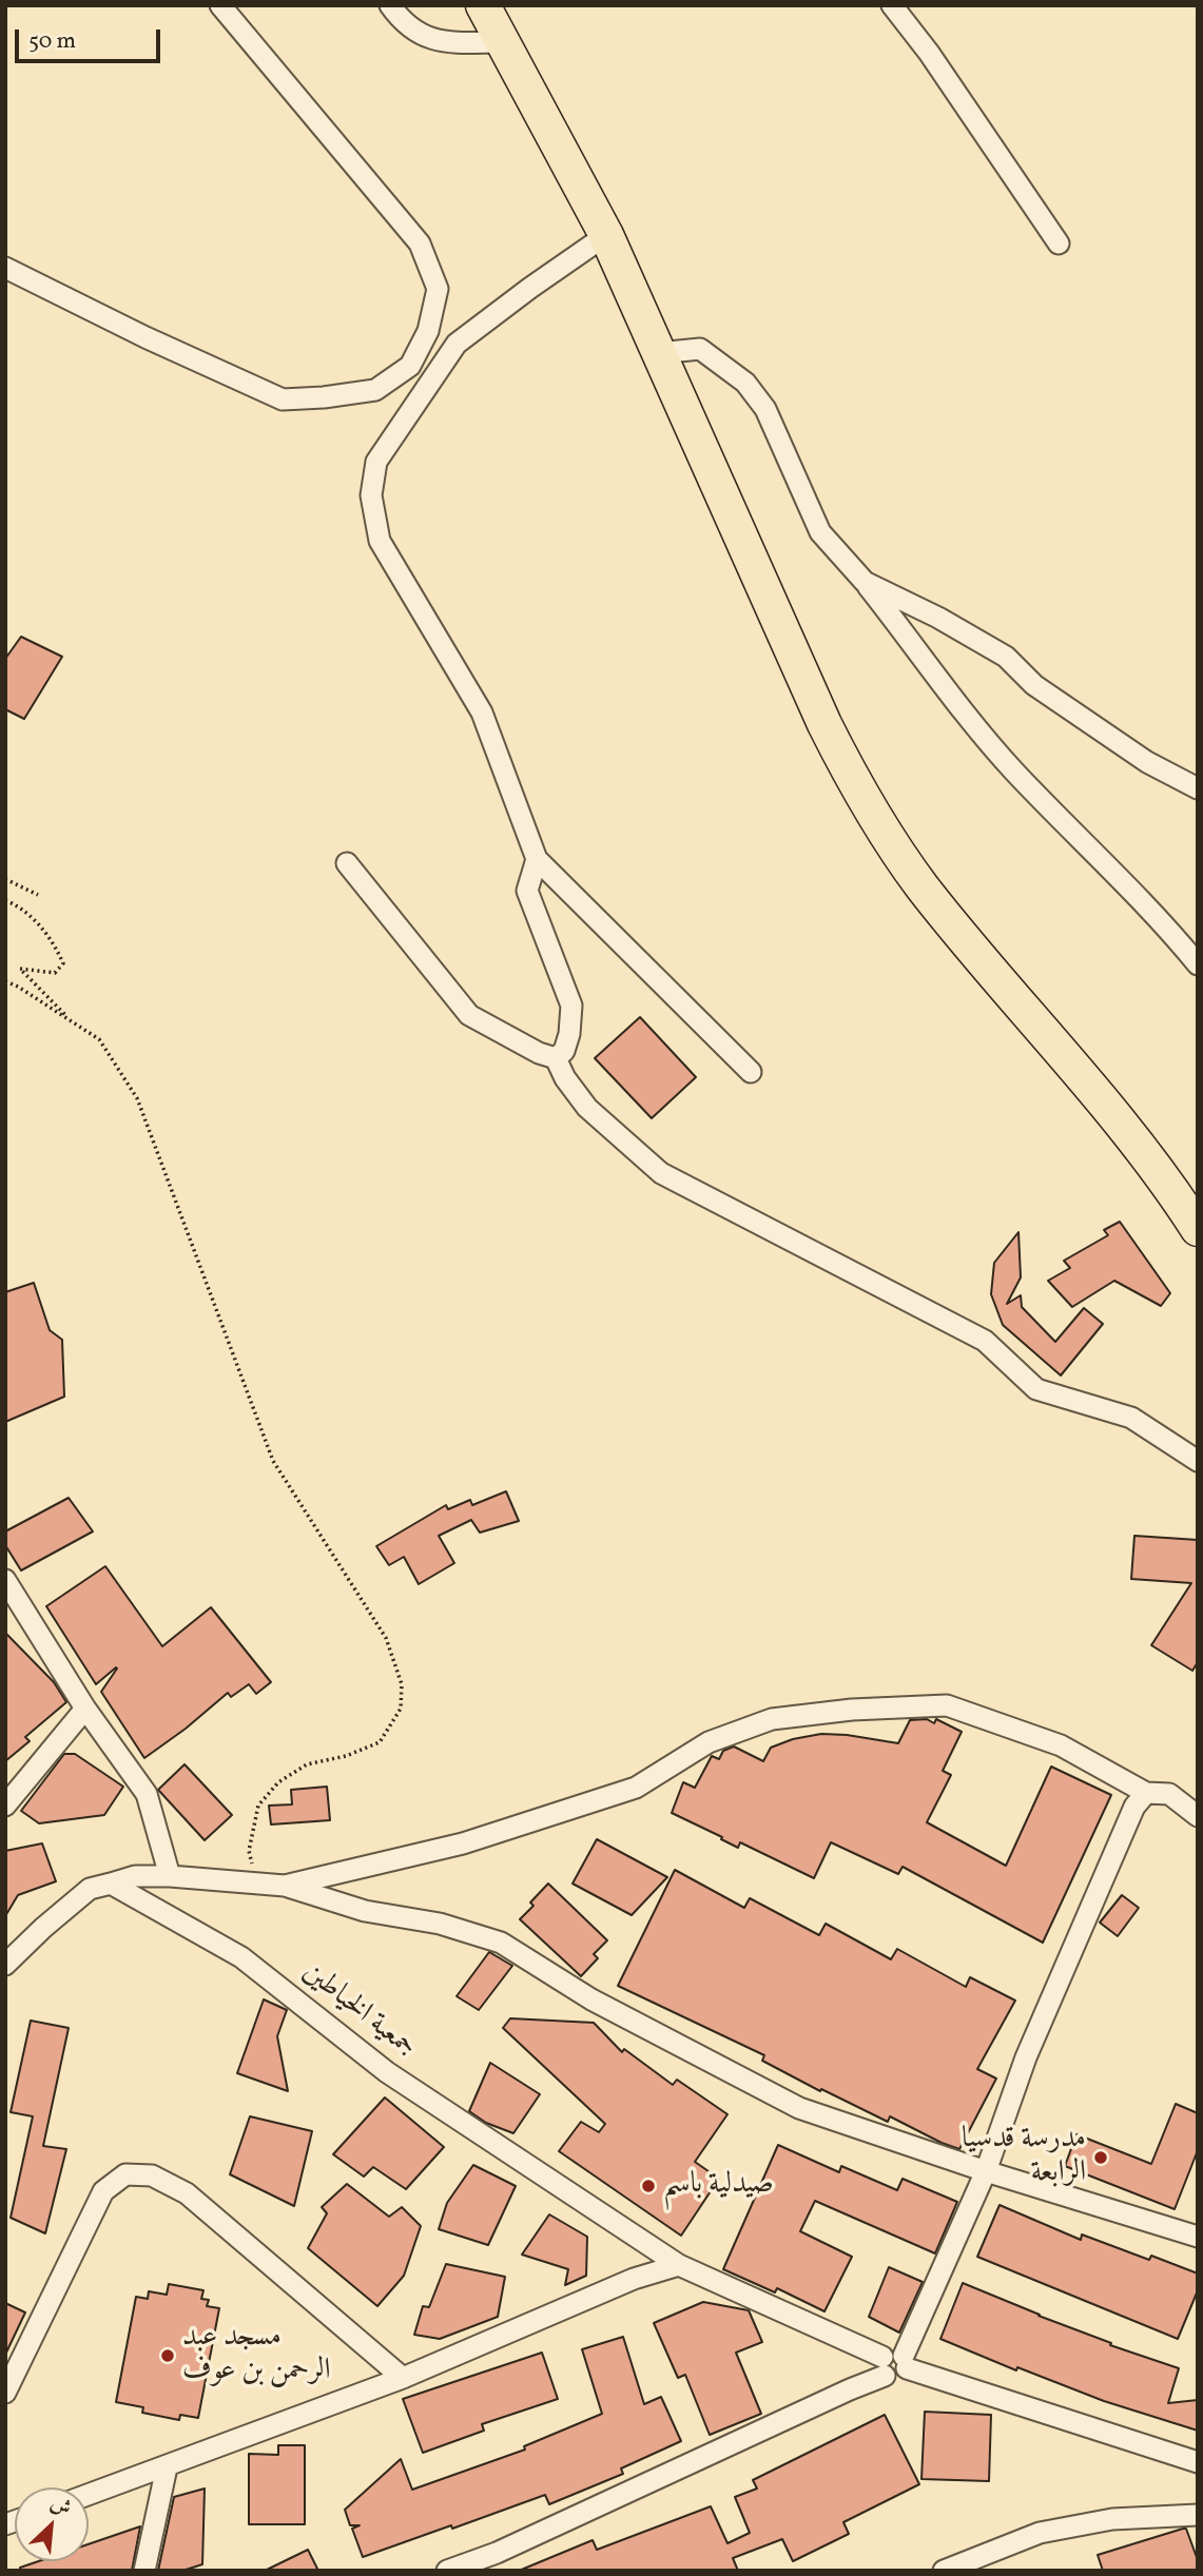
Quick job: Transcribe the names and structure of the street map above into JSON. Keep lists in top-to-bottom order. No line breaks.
{"streets":{"street":["جمعية الخياطين"]},"places":["مدرسة قدسيا الرابعة","صيدلية باسم","مسجد عبد الرحمن بن عوف"],"scale_bar":"50 m","north":"top right"}
